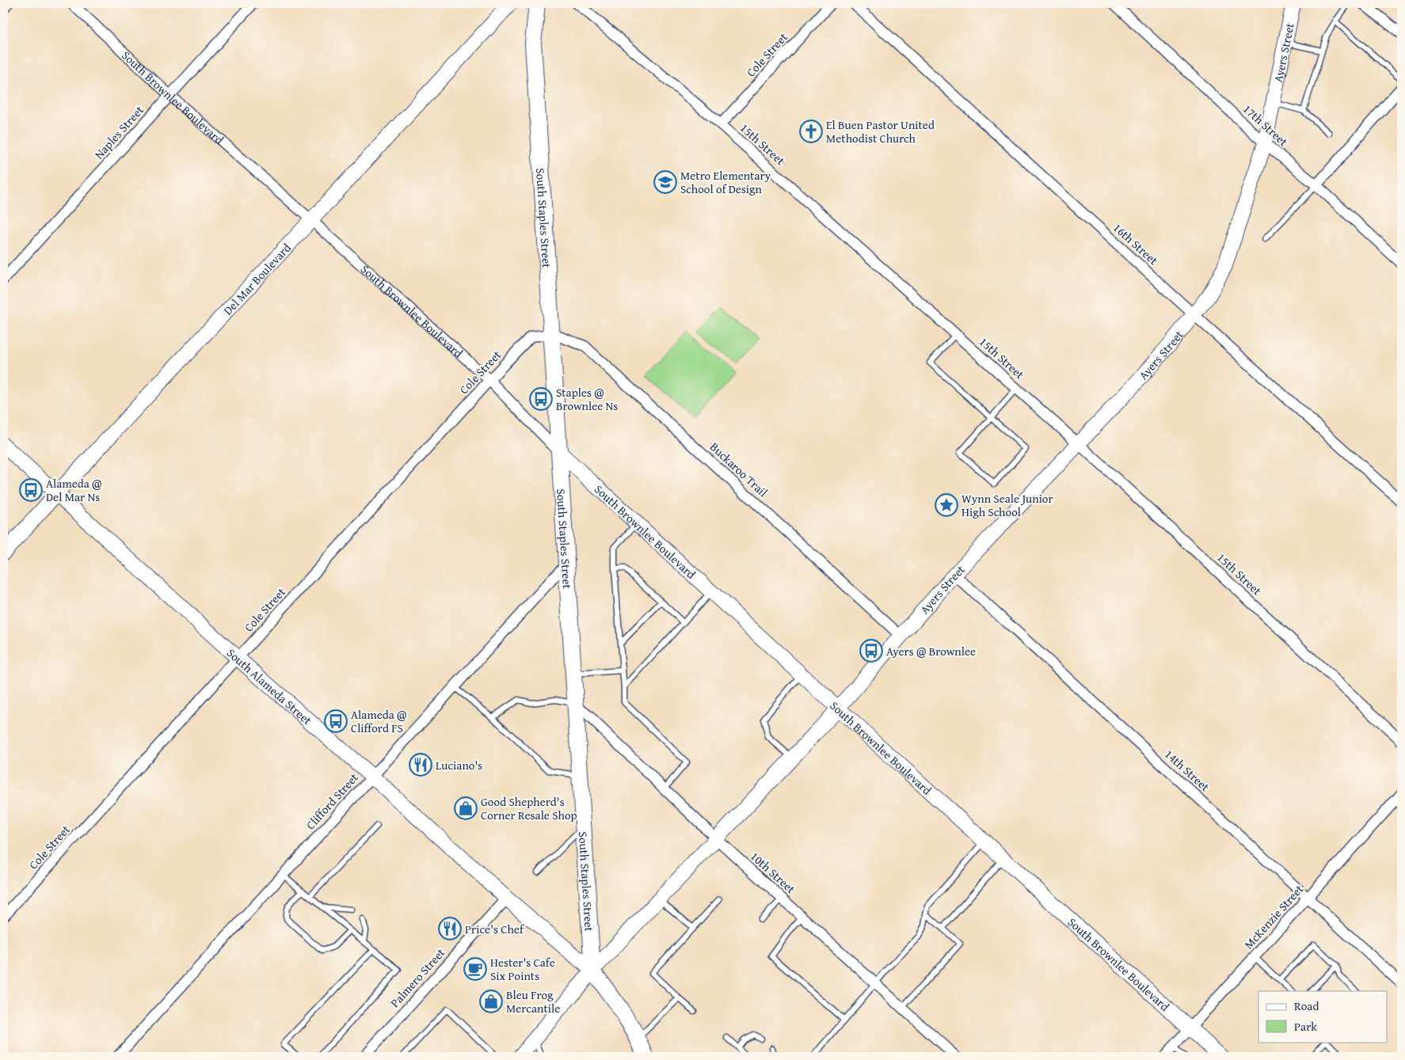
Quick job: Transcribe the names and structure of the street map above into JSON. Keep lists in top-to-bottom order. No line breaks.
{"streets":{"main road":["Ayers Street","South Brownlee Boulevard","South Staples Street","Del Mar Boulevard","South Alameda Street"],"street":["Cole Street","17th Street","Naples Street","15th Street","16th Street","Buckaroo Trail","14th Street","Clifford Street","10th Street","McKenzie Street","Palmero Street"]},"crossings":[["Ayers Street","South Brownlee Boulevard"],["Ayers Street","17th Street"],["Ayers Street","15th Street"],["Ayers Street","South Staples Street"],["Ayers Street","16th Street"],["Ayers Street","Buckaroo Trail"],["Ayers Street","South Alameda Street"],["Ayers Street","14th Street"],["Ayers Street","10th Street"],["Cole Street","South Brownlee Boulevard"],["Cole Street","15th Street"],["Cole Street","South Staples Street"],["Cole Street","Buckaroo Trail"],["Cole Street","South Alameda Street"],["South Brownlee Boulevard","Naples Street"],["South Brownlee Boulevard","South Staples Street"],["South Brownlee Boulevard","Del Mar Boulevard"],["South Brownlee Boulevard","McKenzie Street"],["South Staples Street","Buckaroo Trail"],["South Staples Street","South Alameda Street"],["South Staples Street","Clifford Street"],["South Staples Street","10th Street"],["Del Mar Boulevard","South Alameda Street"],["South Alameda Street","Clifford Street"],["South Alameda Street","Palmero Street"],["14th Street","McKenzie Street"]],"places":{"church":["El Buen Pastor United Methodist Church"],"school or university":["Metro Elementary School of Design"],"bus stop":["Staples @ Brownlee Ns","Alameda @ Del Mar Ns","Ayers @ Brownlee","Alameda @ Clifford FS"],"place":["Wynn Seale Junior High School"],"restaurant":["Luciano's","Price's Chef"],"shop":["Good Shepherd's Corner Resale Shop","Bleu Frog Mercantile"],"cafe":["Hester's Cafe Six Points"]},"legend":["Road","Park"]}
